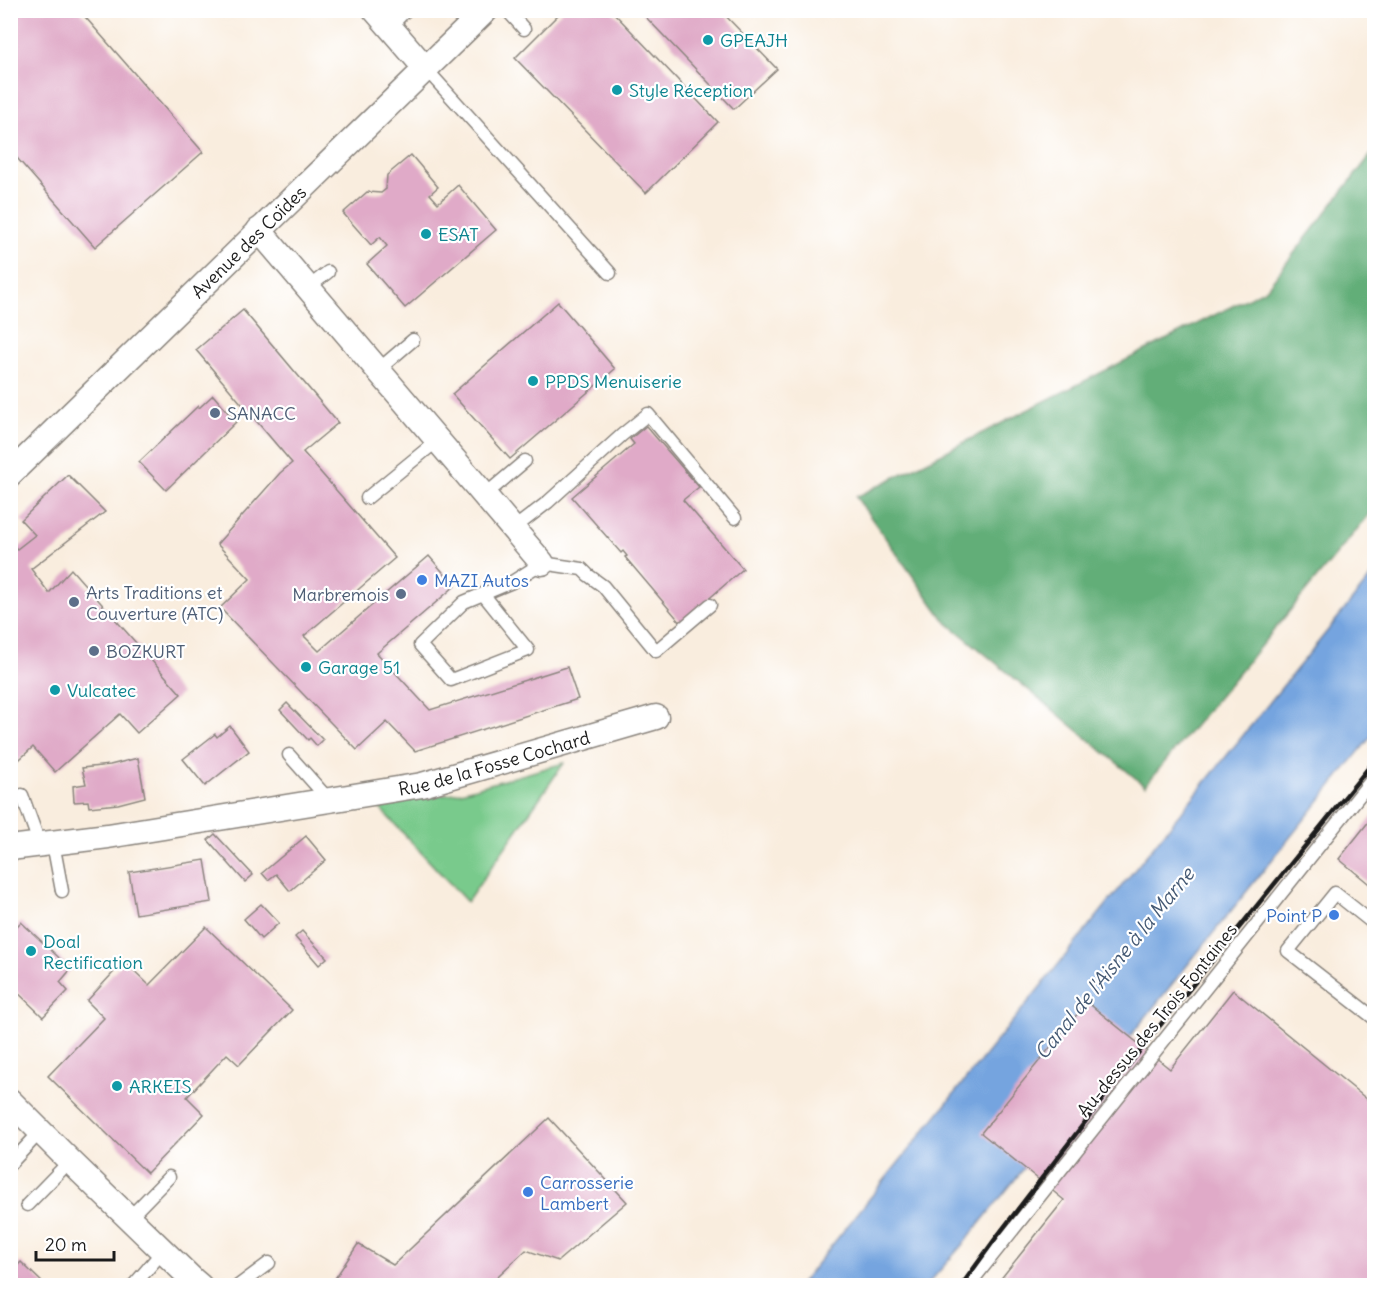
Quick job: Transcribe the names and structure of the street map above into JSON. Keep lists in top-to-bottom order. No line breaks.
{"streets":{"street":["Avenue des Coïdes","Rue de la Fosse Cochard"],"lane":["Au-dessus des Trois Fontaines"]},"water":["Canal de l'Aisne à la Marne"],"places":["GPEAJH","Style Réception","ESAT","PPDS Menuiserie","SANACC","MAZI Autos","Marbremois","Arts Traditions et Couverture (ATC)","BOZKURT","Garage 51","Vulcatec","Point P","Doal Rectification","ARKEIS","Carrosserie Lambert"],"scale_bar":"20 m"}
